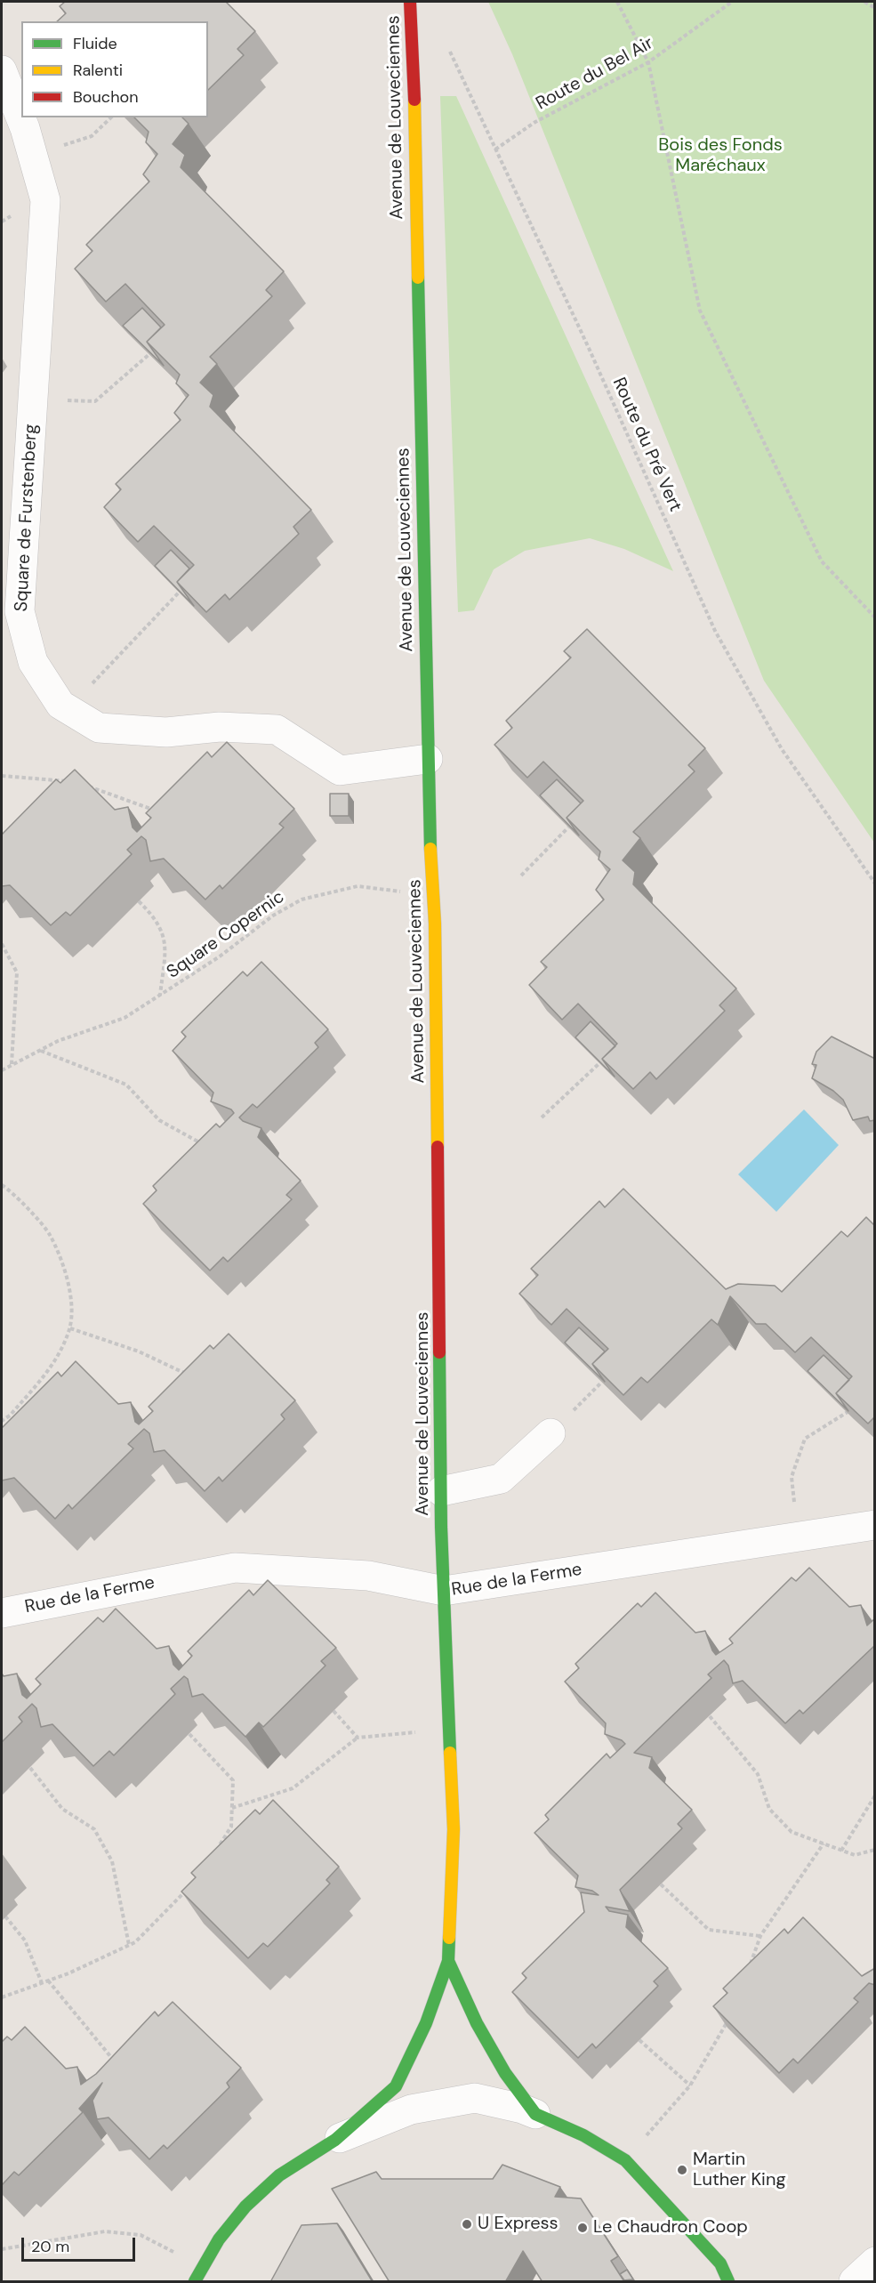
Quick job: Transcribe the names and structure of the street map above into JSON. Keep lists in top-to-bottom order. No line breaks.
{"streets":{"street":["Avenue de Louveciennes","Square de Furstenberg","Rue de la Ferme"],"path":["Route du Bel Air","Route du Pré Vert","Square Copernic"]},"crossings":[["Route du Bel Air","Route du Pré Vert"],["Avenue de Louveciennes","Square de Furstenberg"],["Avenue de Louveciennes","Square Copernic"],["Avenue de Louveciennes","Rue de la Ferme"]],"parks":["Bois des Fonds Maréchaux"],"places":["Martin Luther King","U Express","Le Chaudron Coop"],"legend":["Fluide","Ralenti","Bouchon"],"scale_bar":"20 m"}
